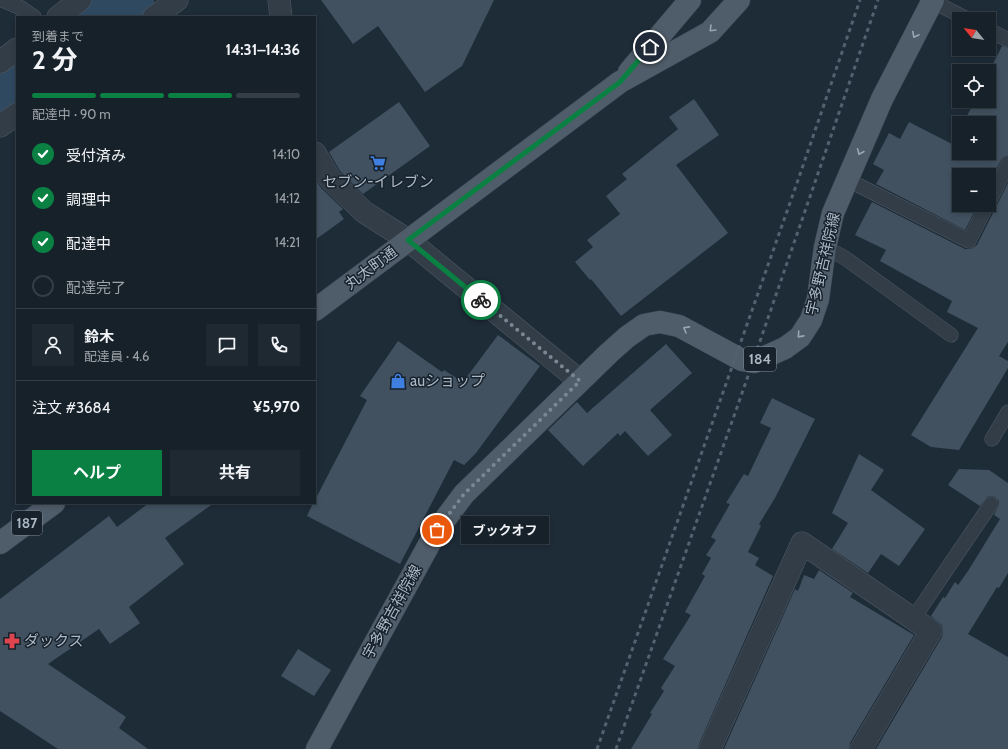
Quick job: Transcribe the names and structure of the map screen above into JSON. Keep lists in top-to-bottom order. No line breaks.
{"streets":{"main road":["宇多野吉祥院線","丸太町通","184","187"]},"one_way":["宇多野吉祥院線"],"places":{"supermarket":["セブン-イレブン"],"shop":["auショップ"],"other":["ブックオフ"],"pharmacy":["ダックス"]},"north":"top left","page":{"map_buttons":["+","−"],"heading":["2 分","到着まで","14:31–14:36"],"panel":["鈴木","配達員 · 4.6","注文 #3684","¥5,970"],"bar":"配達中 · 90 m","list":[["受付済み","14:10"],["調理中","14:12"],["配達中","14:21"],"配達完了"],"buttons":["ヘルプ","共有"],"bubble":"ブックオフ"}}
